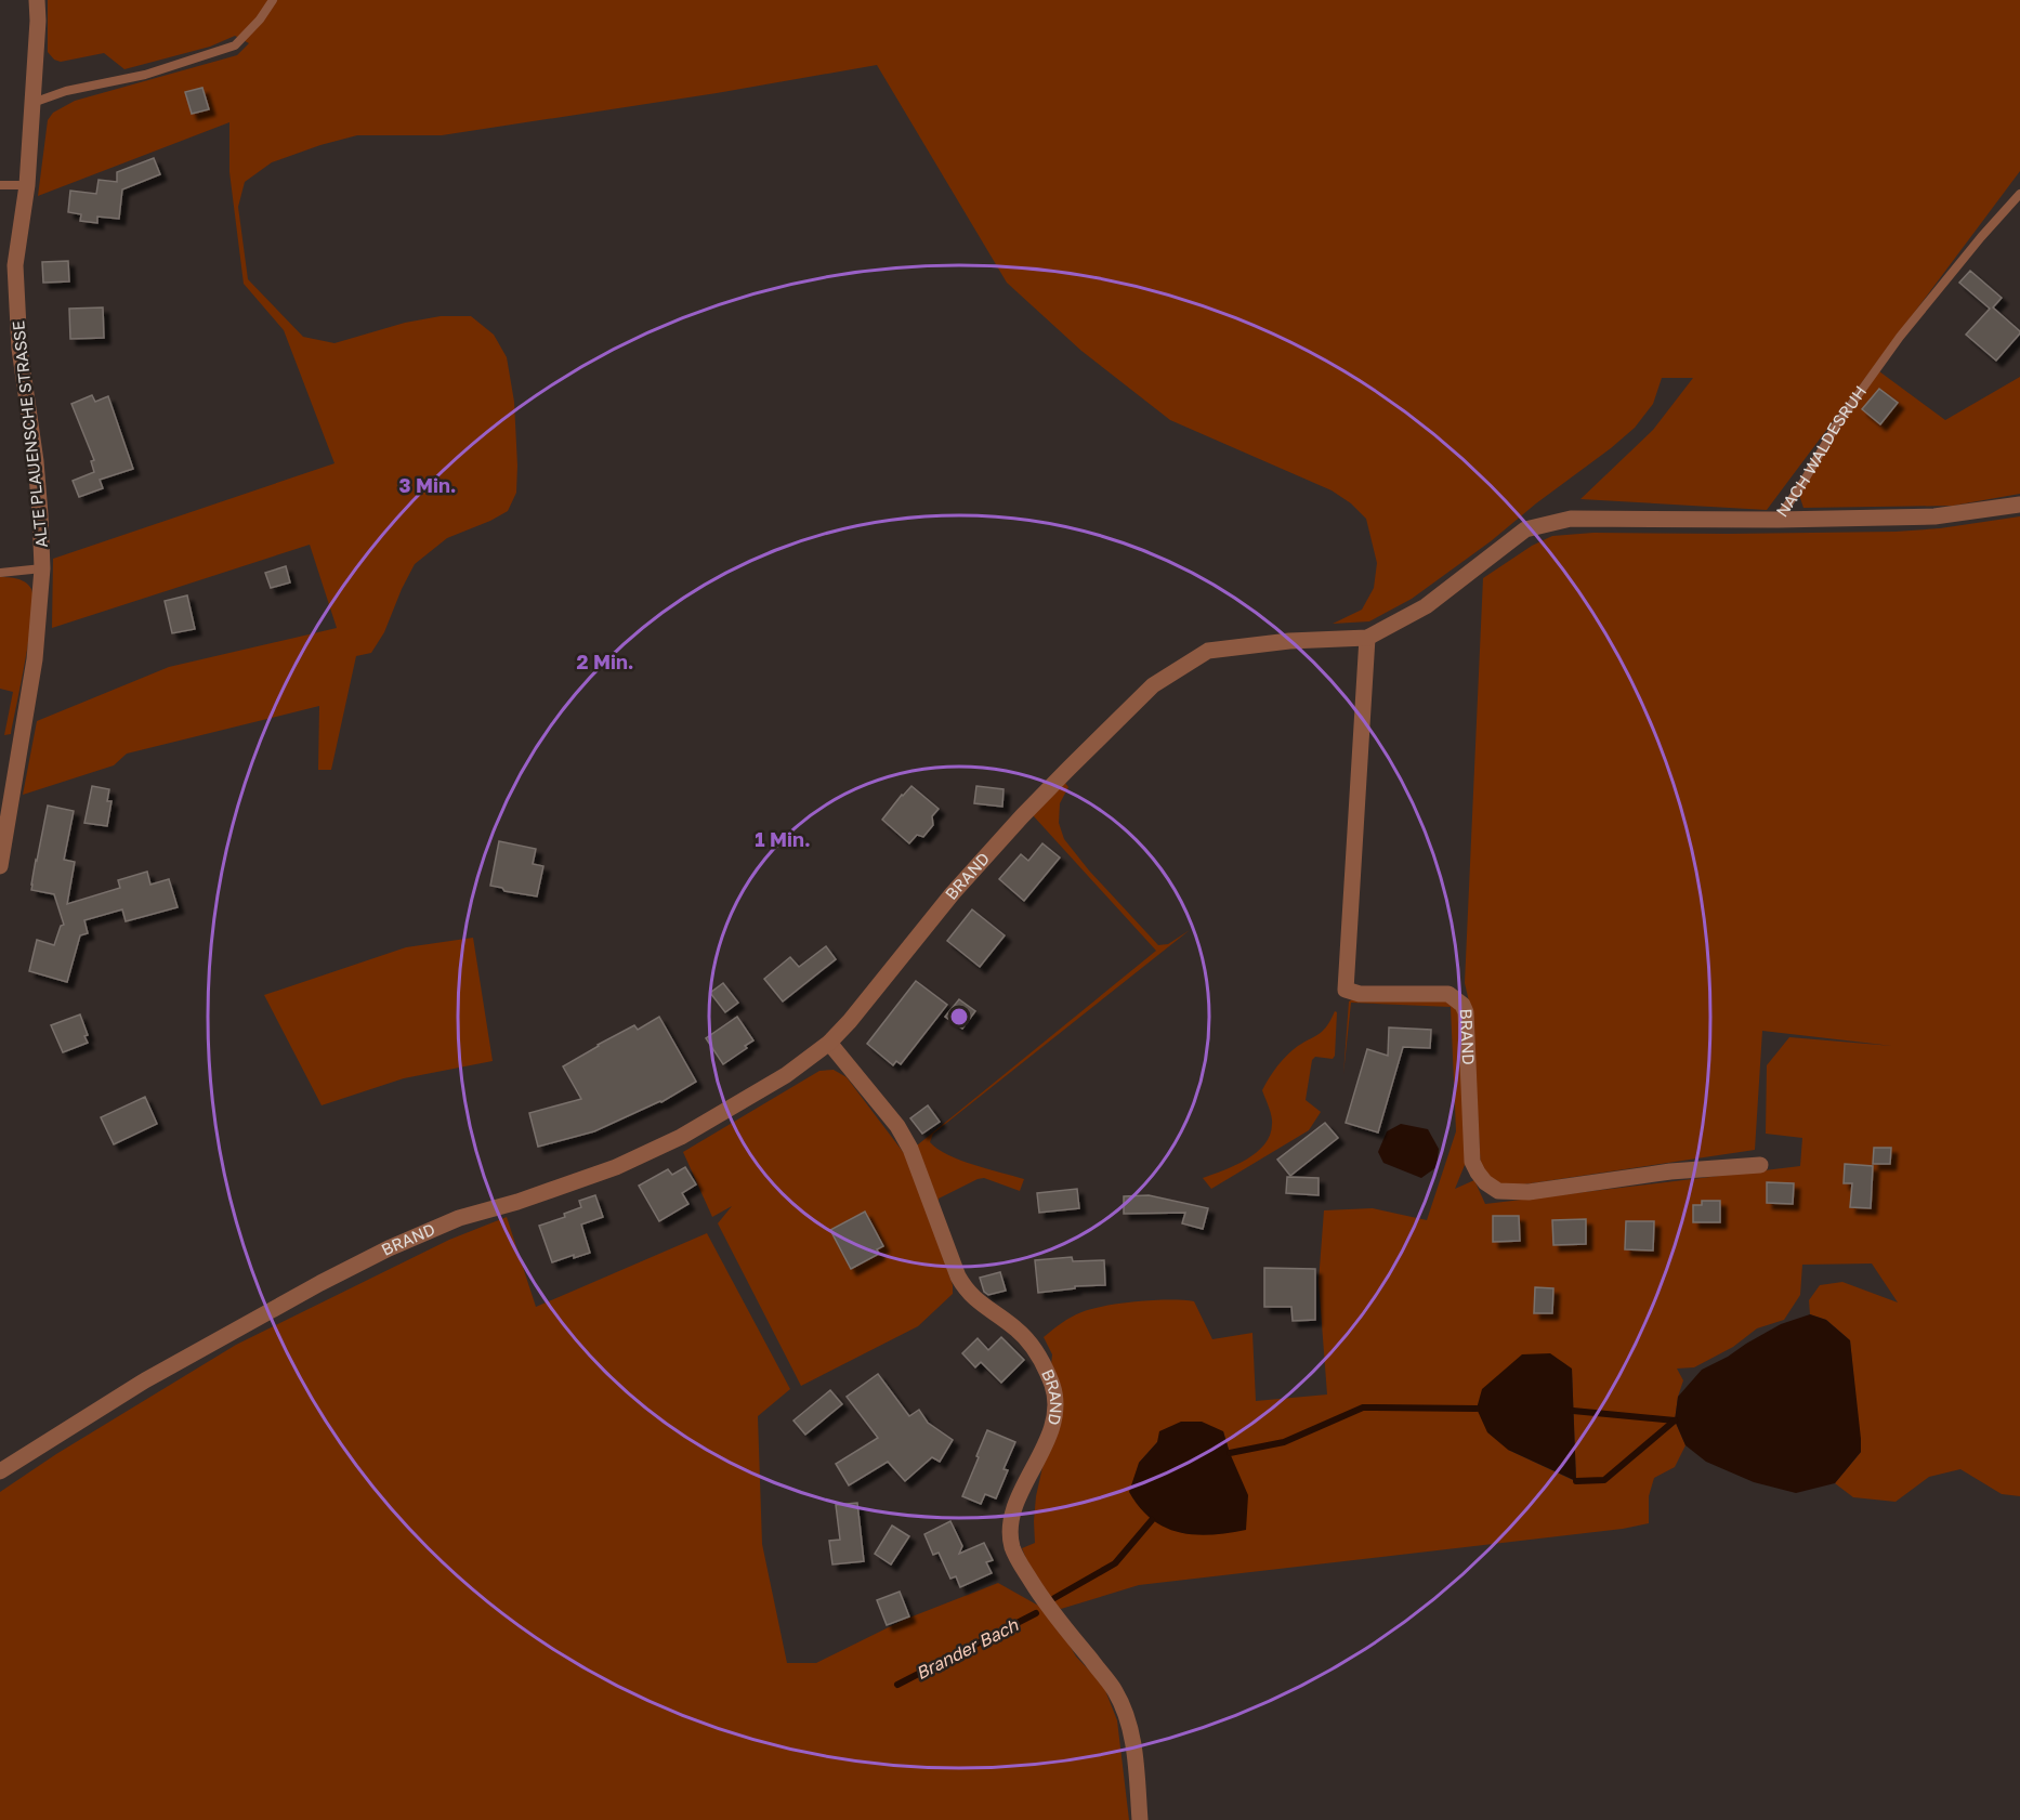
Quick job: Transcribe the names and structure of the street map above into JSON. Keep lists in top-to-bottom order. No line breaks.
{"streets":{"street":["ALTE PLAUENSCHE STRASSE","NACH WALDESRUH","BRAND"]},"crossings":[["NACH WALDESRUH","BRAND"]],"water":["Brander Bach"],"rings":["3 Min.","2 Min.","1 Min."]}
